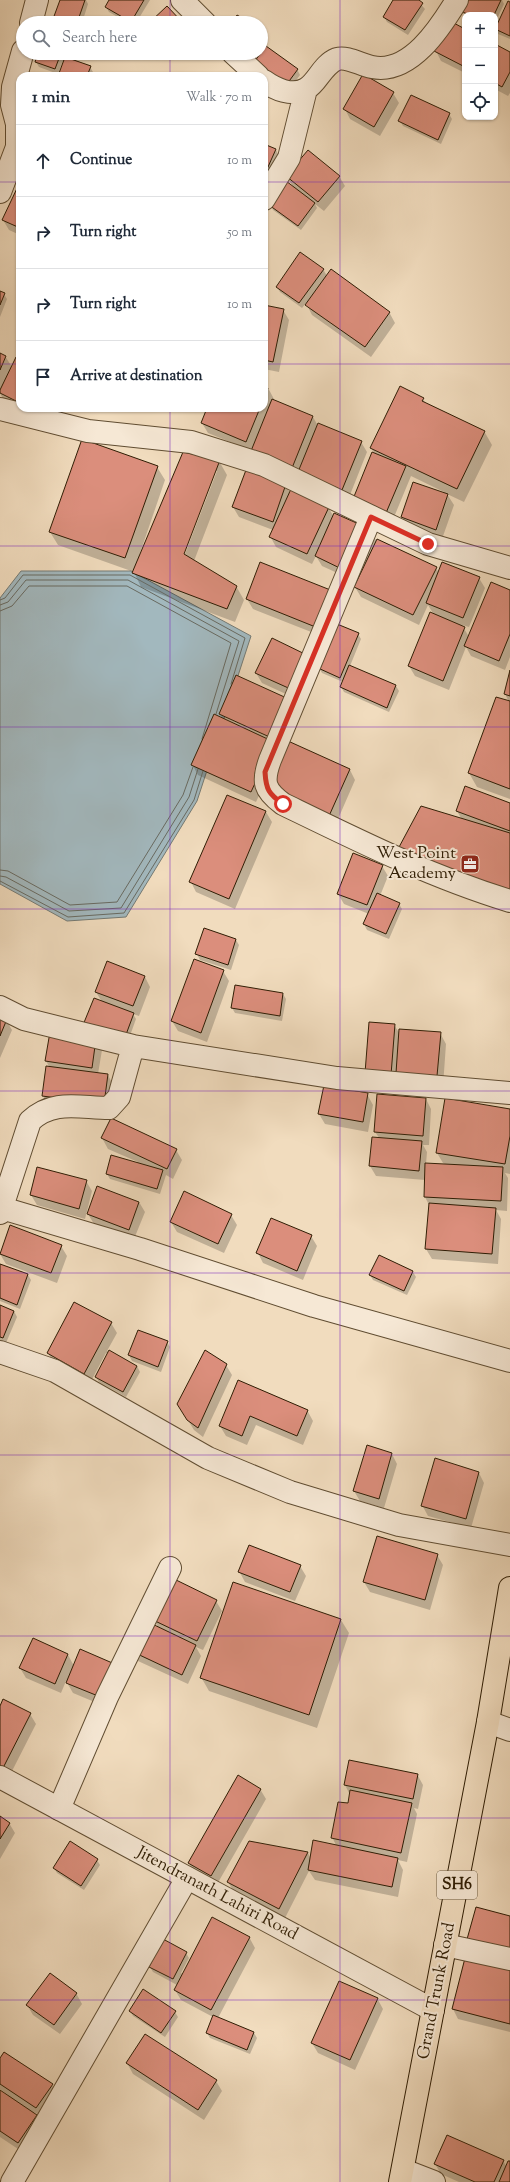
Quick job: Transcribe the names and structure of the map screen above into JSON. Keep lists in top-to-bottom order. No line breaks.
{"streets":{"main road":["SH6","Grand Trunk Road"],"street":["Jitendranath Lahiri Road"]},"crossings":[["Jitendranath Lahiri Road","Grand Trunk Road"]],"places":{"office":["West Point Academy"]},"page":{"map_buttons":["+","−"],"search":"Search here","heading":["1 min","Walk · 70 m"],"list":[["Continue","10 m"],["Turn right","50 m"],["Turn right","10 m"],"Arrive at destination"]}}
